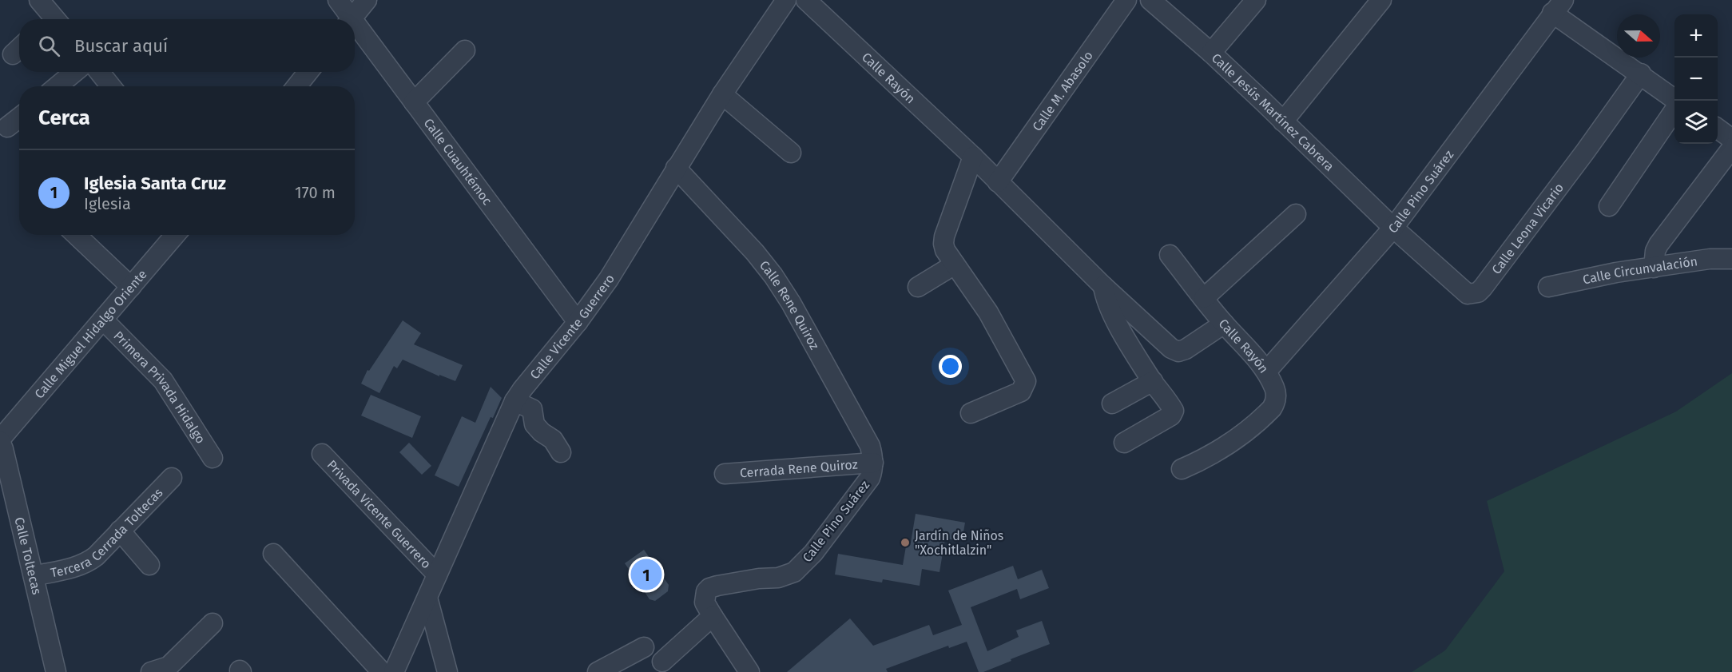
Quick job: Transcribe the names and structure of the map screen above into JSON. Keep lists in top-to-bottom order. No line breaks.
{"streets":{"street":["Calle Rayón","Calle M. Abasolo","Calle Jesús Martínez Cabrera","Calle Cuauhtémoc","Calle Pino Suárez","Calle Leona Vicario","Calle Circunvalación","Calle Rene Quiroz","Calle Vicente Guerrero","Calle Miguel Hidalgo Oriente","Primera Privada Hidalgo","Cerrada Rene Quiroz","Privada Vicente Guerrero","Tercera Cerrada Toltecas","Calle Toltecas"]},"crossings":[["Calle Rayón","Calle M. Abasolo"],["Calle Rayón","Calle Pino Suárez"],["Calle Jesús Martínez Cabrera","Calle Pino Suárez"],["Calle Jesús Martínez Cabrera","Calle Leona Vicario"],["Calle Cuauhtémoc","Calle Vicente Guerrero"],["Calle Pino Suárez","Calle Leona Vicario"],["Calle Pino Suárez","Calle Rene Quiroz"],["Calle Pino Suárez","Cerrada Rene Quiroz"],["Calle Rene Quiroz","Calle Vicente Guerrero"],["Calle Rene Quiroz","Cerrada Rene Quiroz"],["Calle Vicente Guerrero","Privada Vicente Guerrero"],["Calle Miguel Hidalgo Oriente","Primera Privada Hidalgo"],["Calle Miguel Hidalgo Oriente","Calle Toltecas"],["Tercera Cerrada Toltecas","Calle Toltecas"]],"places":["Jardín de Niños \"Xochitlalzin\""],"north":"right","page":{"map_buttons":["+","−"],"search":"Buscar aquí","heading":"Cerca","list":[{"mark":"1","name":"Iglesia Santa Cruz","note":"Iglesia","value":"170 m"}],"pins":"1"}}
